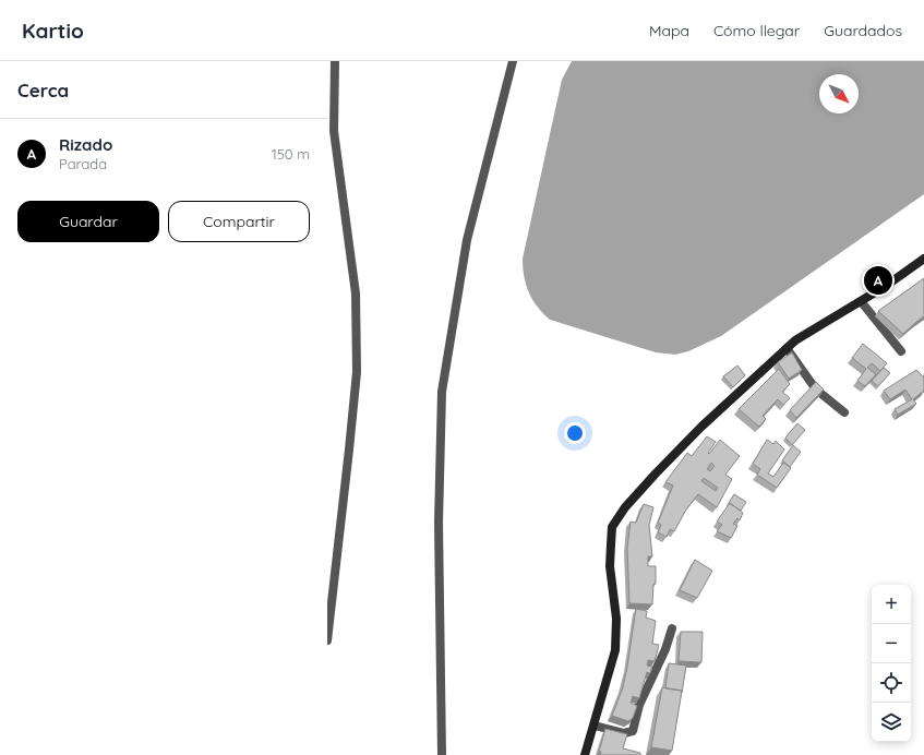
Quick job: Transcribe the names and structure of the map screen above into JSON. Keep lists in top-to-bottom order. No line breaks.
{"north":"bottom right","page":{"header":"Kartio","nav":["Mapa","Cómo llegar","Guardados"],"heading":"Cerca","list":[{"mark":"A","name":"Rizado","note":"Parada","value":"150 m"}],"buttons":["Guardar","Compartir"],"pins":"A","map_buttons":["+","−"]}}
